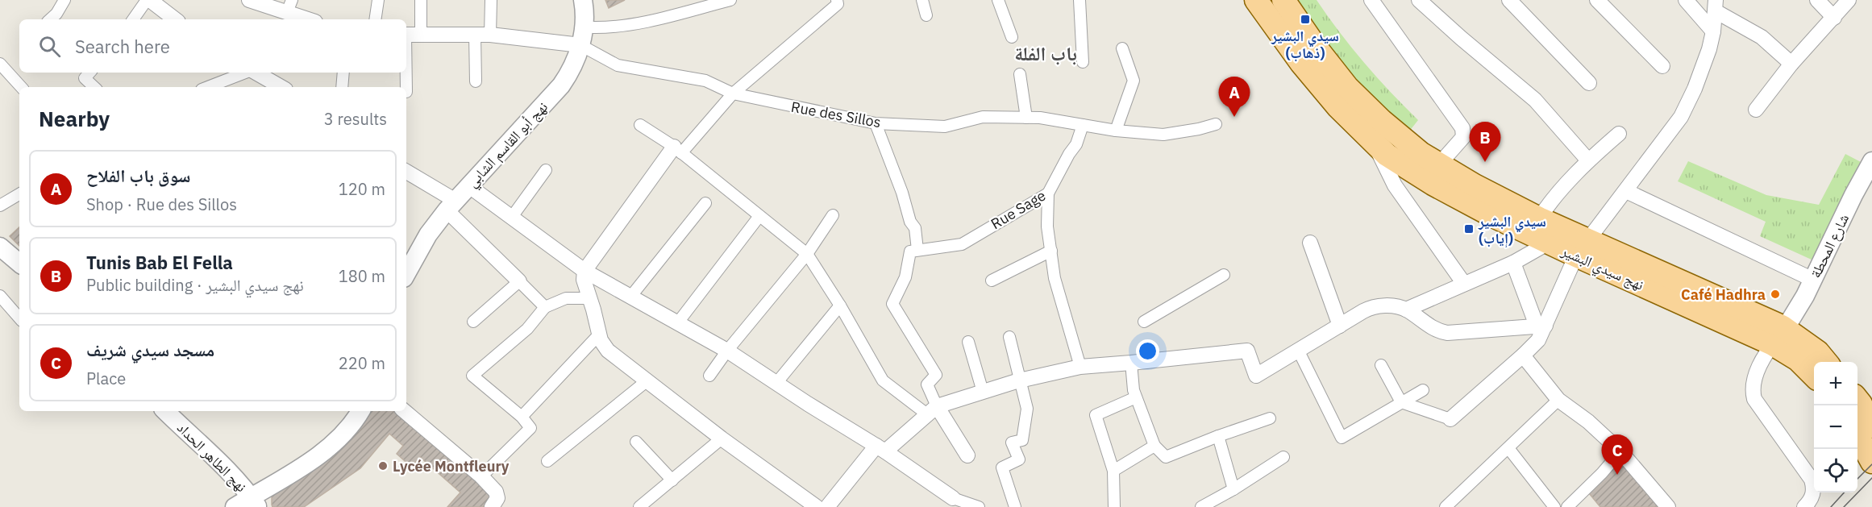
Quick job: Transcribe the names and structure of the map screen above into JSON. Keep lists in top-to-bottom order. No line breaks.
{"streets":{"main road":["نهج سيدي البشير"],"street":["Rue des Sillos","نهج أبو القاسم الشابي","Rue Sage","شارع المحطة","نهج الطاهر الحداد"]},"crossings":[["Rue des Sillos","نهج أبو القاسم الشابي"],["Rue des Sillos","Rue Sage"],["شارع المحطة","نهج سيدي البشير"]],"districts":["باب الفلة"],"places":{"transit":["سيدي البشير (ذهاب)","سيدي البشير (إياب)"],"other":["Café Hadhra","Lycée Montfleury"]},"page":{"search":"Search here","pins":["A","B","C"],"heading":["Nearby","3 results"],"list":[{"mark":"A","name":"سوق باب الفلاح","note":"Shop · Rue des Sillos","value":"120 m"},{"mark":"B","name":"Tunis Bab El Fella","note":"Public building · نهج سيدي البشير","value":"180 m"},{"mark":"C","name":"مسجد سيدي شريف","note":"Place","value":"220 m"}],"map_buttons":["+","−"]}}
